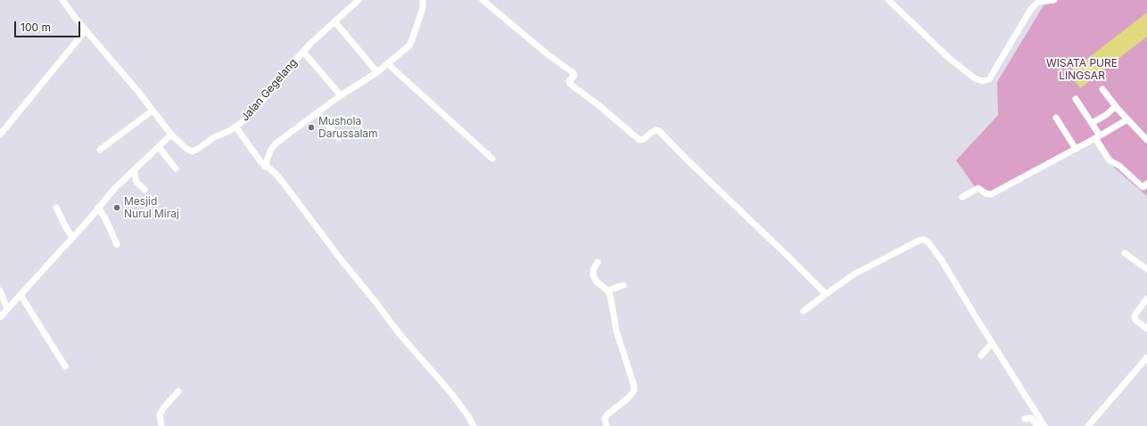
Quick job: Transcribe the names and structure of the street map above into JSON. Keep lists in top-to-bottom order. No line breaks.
{"streets":{"street":["Jalan Gegelang"]},"parks":["WISATA PURE LINGSAR"],"places":["Mushola Darussalam","Mesjid Nurul Miraj"],"scale_bar":"100 m"}
